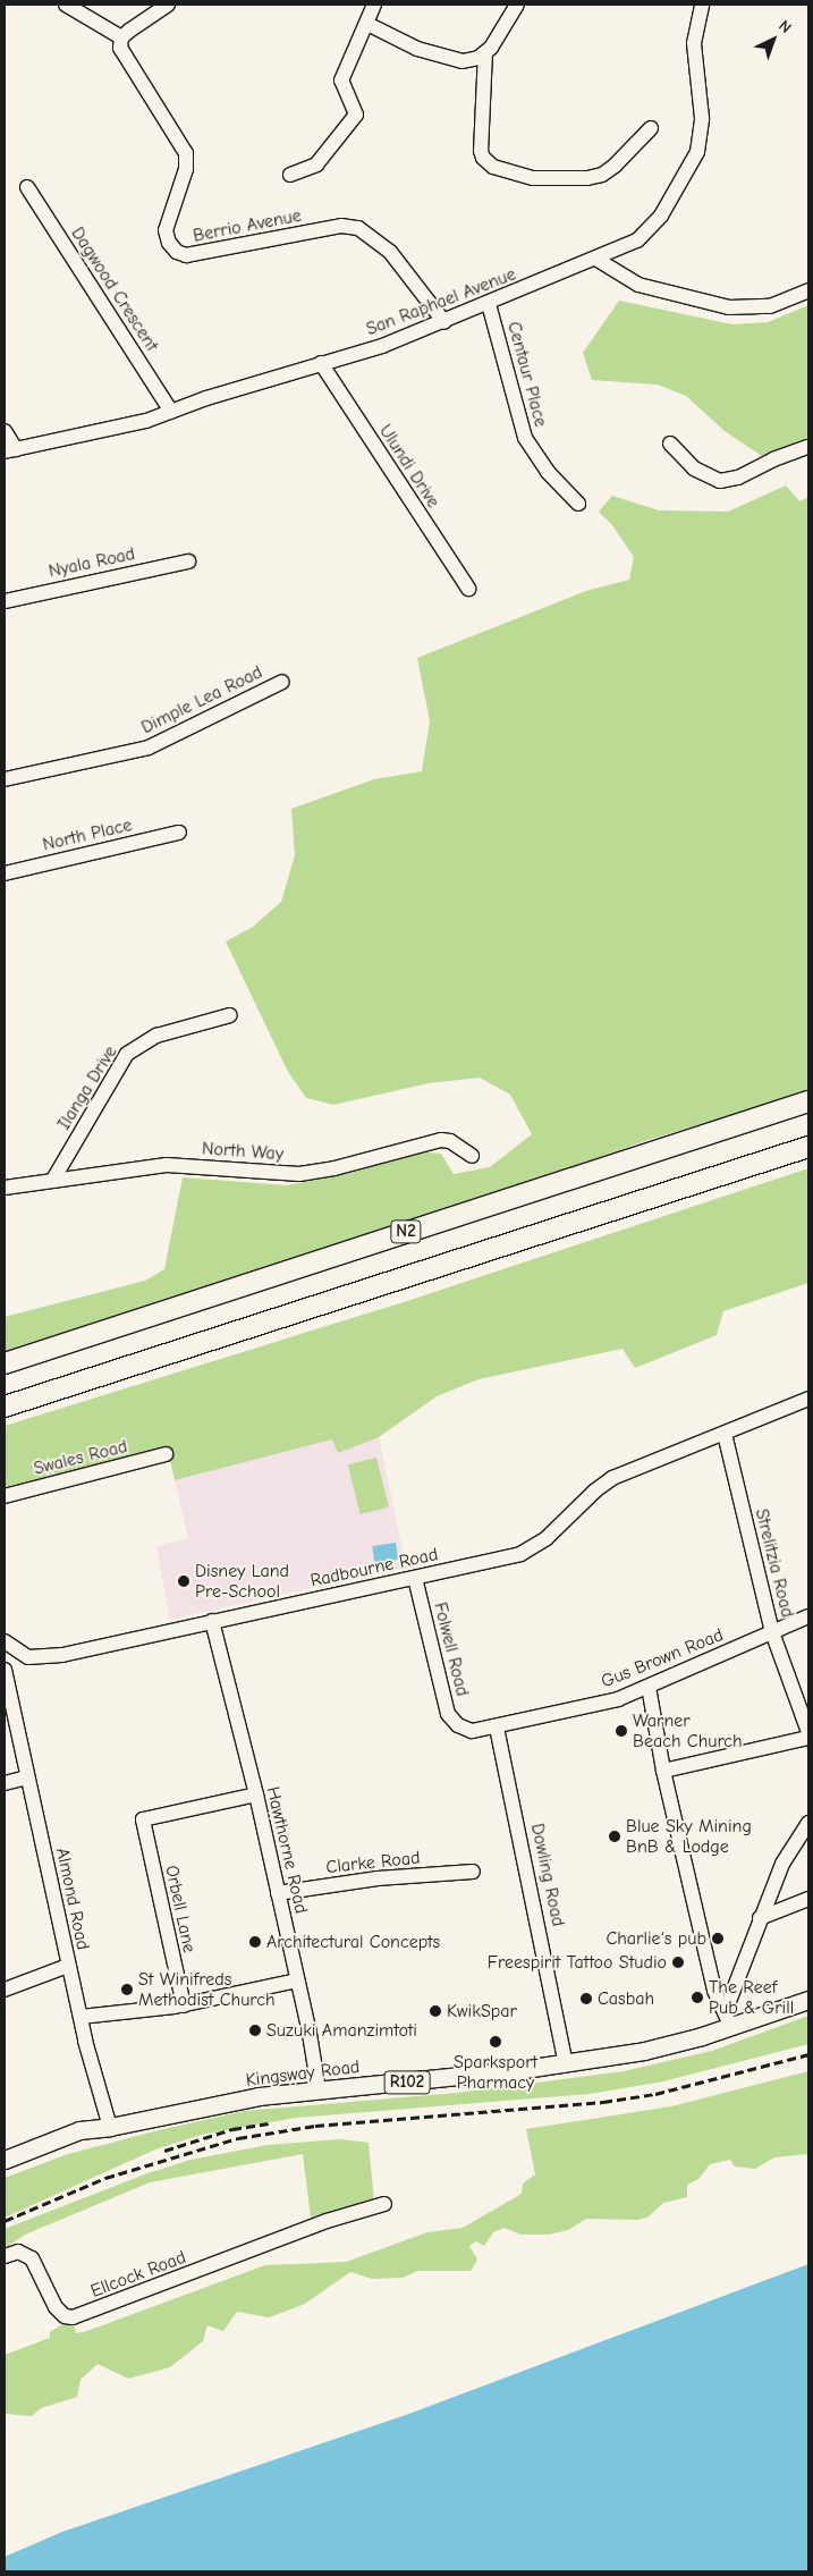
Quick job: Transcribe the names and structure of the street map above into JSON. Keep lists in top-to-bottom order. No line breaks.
{"streets":{"highway":["N2"],"main road":["Kingsway Road","R102"],"street":["Berrio Avenue","Dagwood Crescent","San Raphael Avenue","Centaur Place","Ulundi Drive","Nyala Road","Dimple Lea Road","North Place","Ilanga Drive","North Way","Swales Road","Strelitzia Road","Radbourne Road","Folwell Road","Gus Brown Road","Hawthorne Road","Clarke Road","Dowling Road","Almond Road","Orbell Lane","Ellcock Road"]},"crossings":[["Berrio Avenue","San Raphael Avenue"],["Dagwood Crescent","San Raphael Avenue"],["San Raphael Avenue","Centaur Place"],["San Raphael Avenue","Ulundi Drive"],["Ilanga Drive","North Way"],["Strelitzia Road","Radbourne Road"],["Strelitzia Road","Gus Brown Road"],["Radbourne Road","Folwell Road"],["Radbourne Road","Hawthorne Road"],["Radbourne Road","Almond Road"],["Folwell Road","Gus Brown Road"],["Gus Brown Road","Dowling Road"],["Hawthorne Road","Clarke Road"],["Hawthorne Road","Orbell Lane"],["Hawthorne Road","Kingsway Road"],["Dowling Road","Kingsway Road"],["Almond Road","Kingsway Road"]],"places":["Disney Land Pre-School","Warner Beach Church","Blue Sky Mining BnB & Lodge","Charlie's pub","Architectural Concepts","Freespirit Tattoo Studio","St Winifreds Methodist Church","The Reef Pub & Grill","Casbah","KwikSpar","Suzuki Amanzimtoti","Sparksport Pharmacy"],"north":"top right"}
